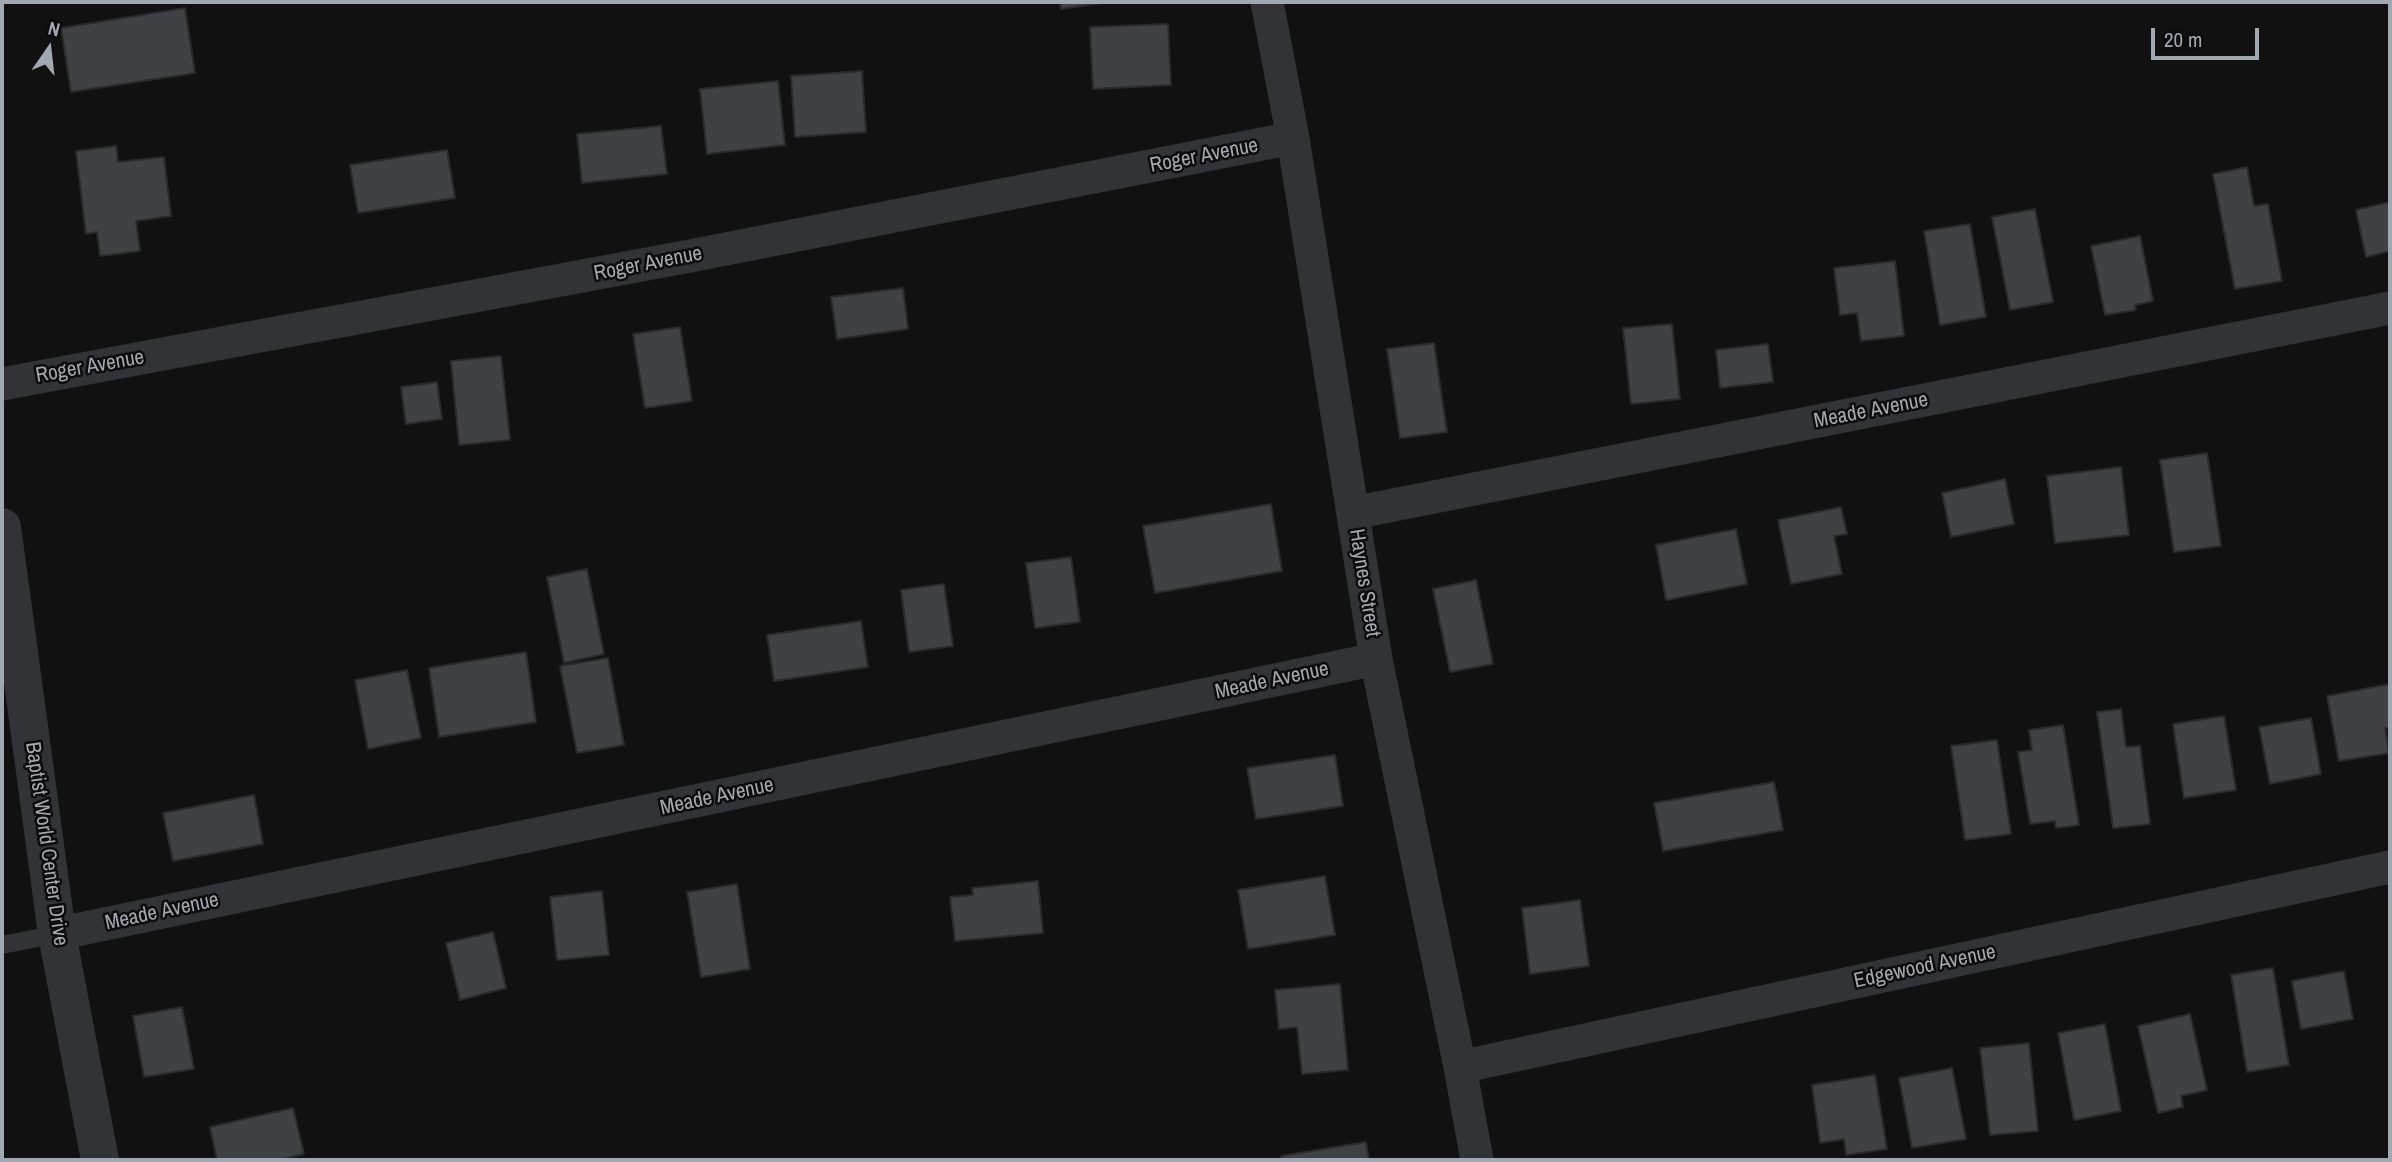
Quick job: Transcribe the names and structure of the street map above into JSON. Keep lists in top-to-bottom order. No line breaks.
{"streets":{"street":["Roger Avenue","Meade Avenue","Haynes Street","Baptist World Center Drive","Edgewood Avenue"]},"crossings":[["Roger Avenue","Haynes Street"],["Meade Avenue","Haynes Street"],["Meade Avenue","Baptist World Center Drive"],["Haynes Street","Edgewood Avenue"]],"scale_bar":"20 m","north":"top"}
